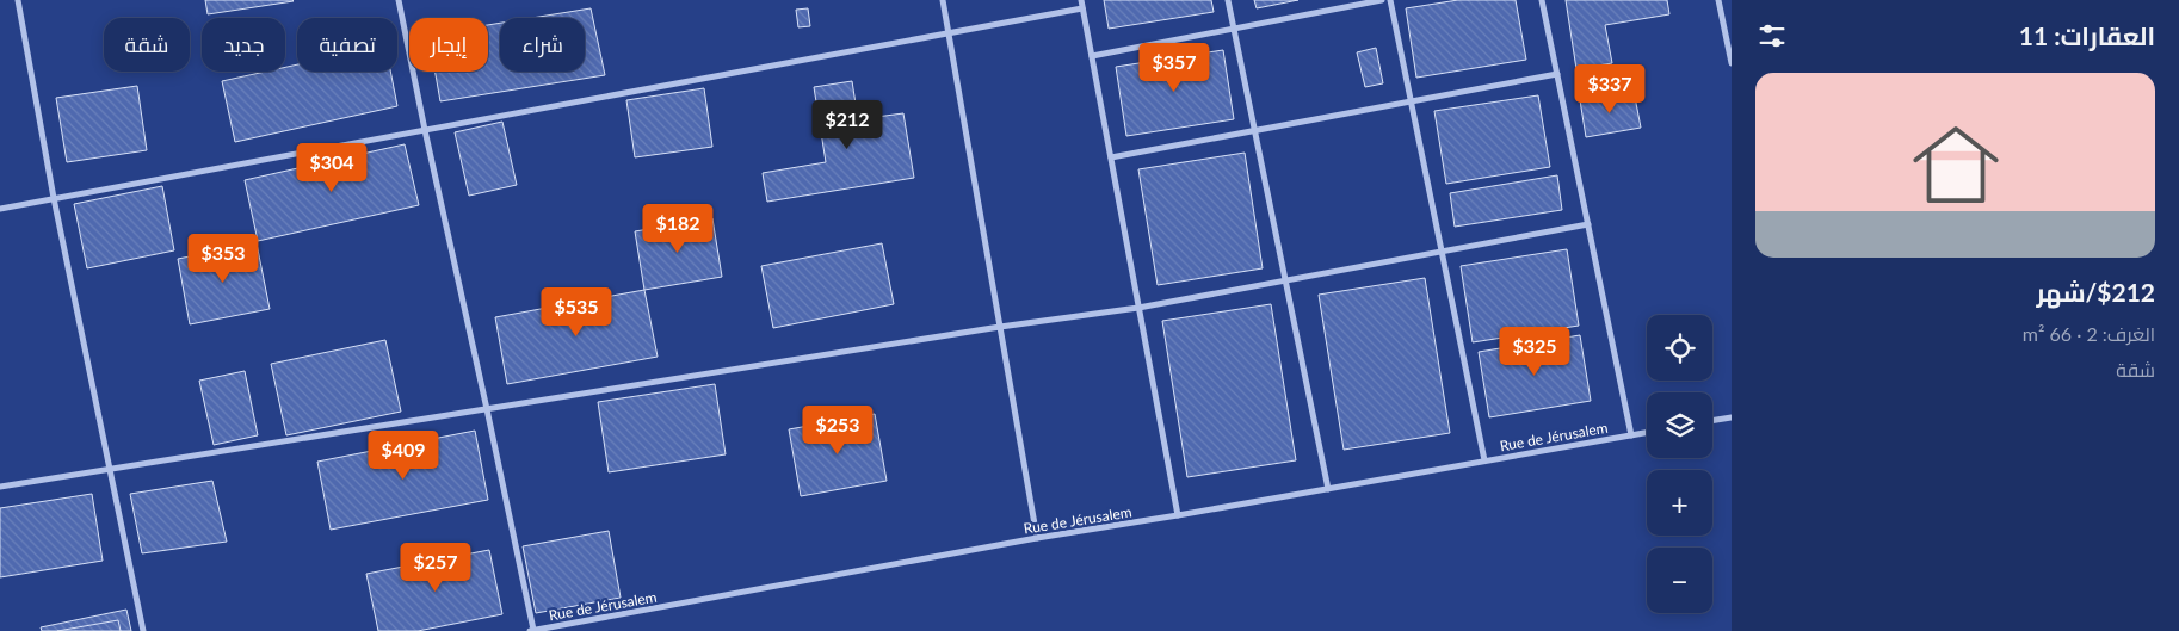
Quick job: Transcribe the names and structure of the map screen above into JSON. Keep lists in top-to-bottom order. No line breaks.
{"streets":{"street":["Rue de Jérusalem"]},"page":{"heading":"العقارات: 11","chip":["شراء","إيجار","تصفية","جديد","شقة"],"price":["$357","$337","$212","$304","$182","$353","$535","$325","$253","$409","$257"],"list":[{"name":"$212/شهر","note":"الغرف: 2 · 66 m² · شقة"}],"map_buttons":["+","−"]}}
